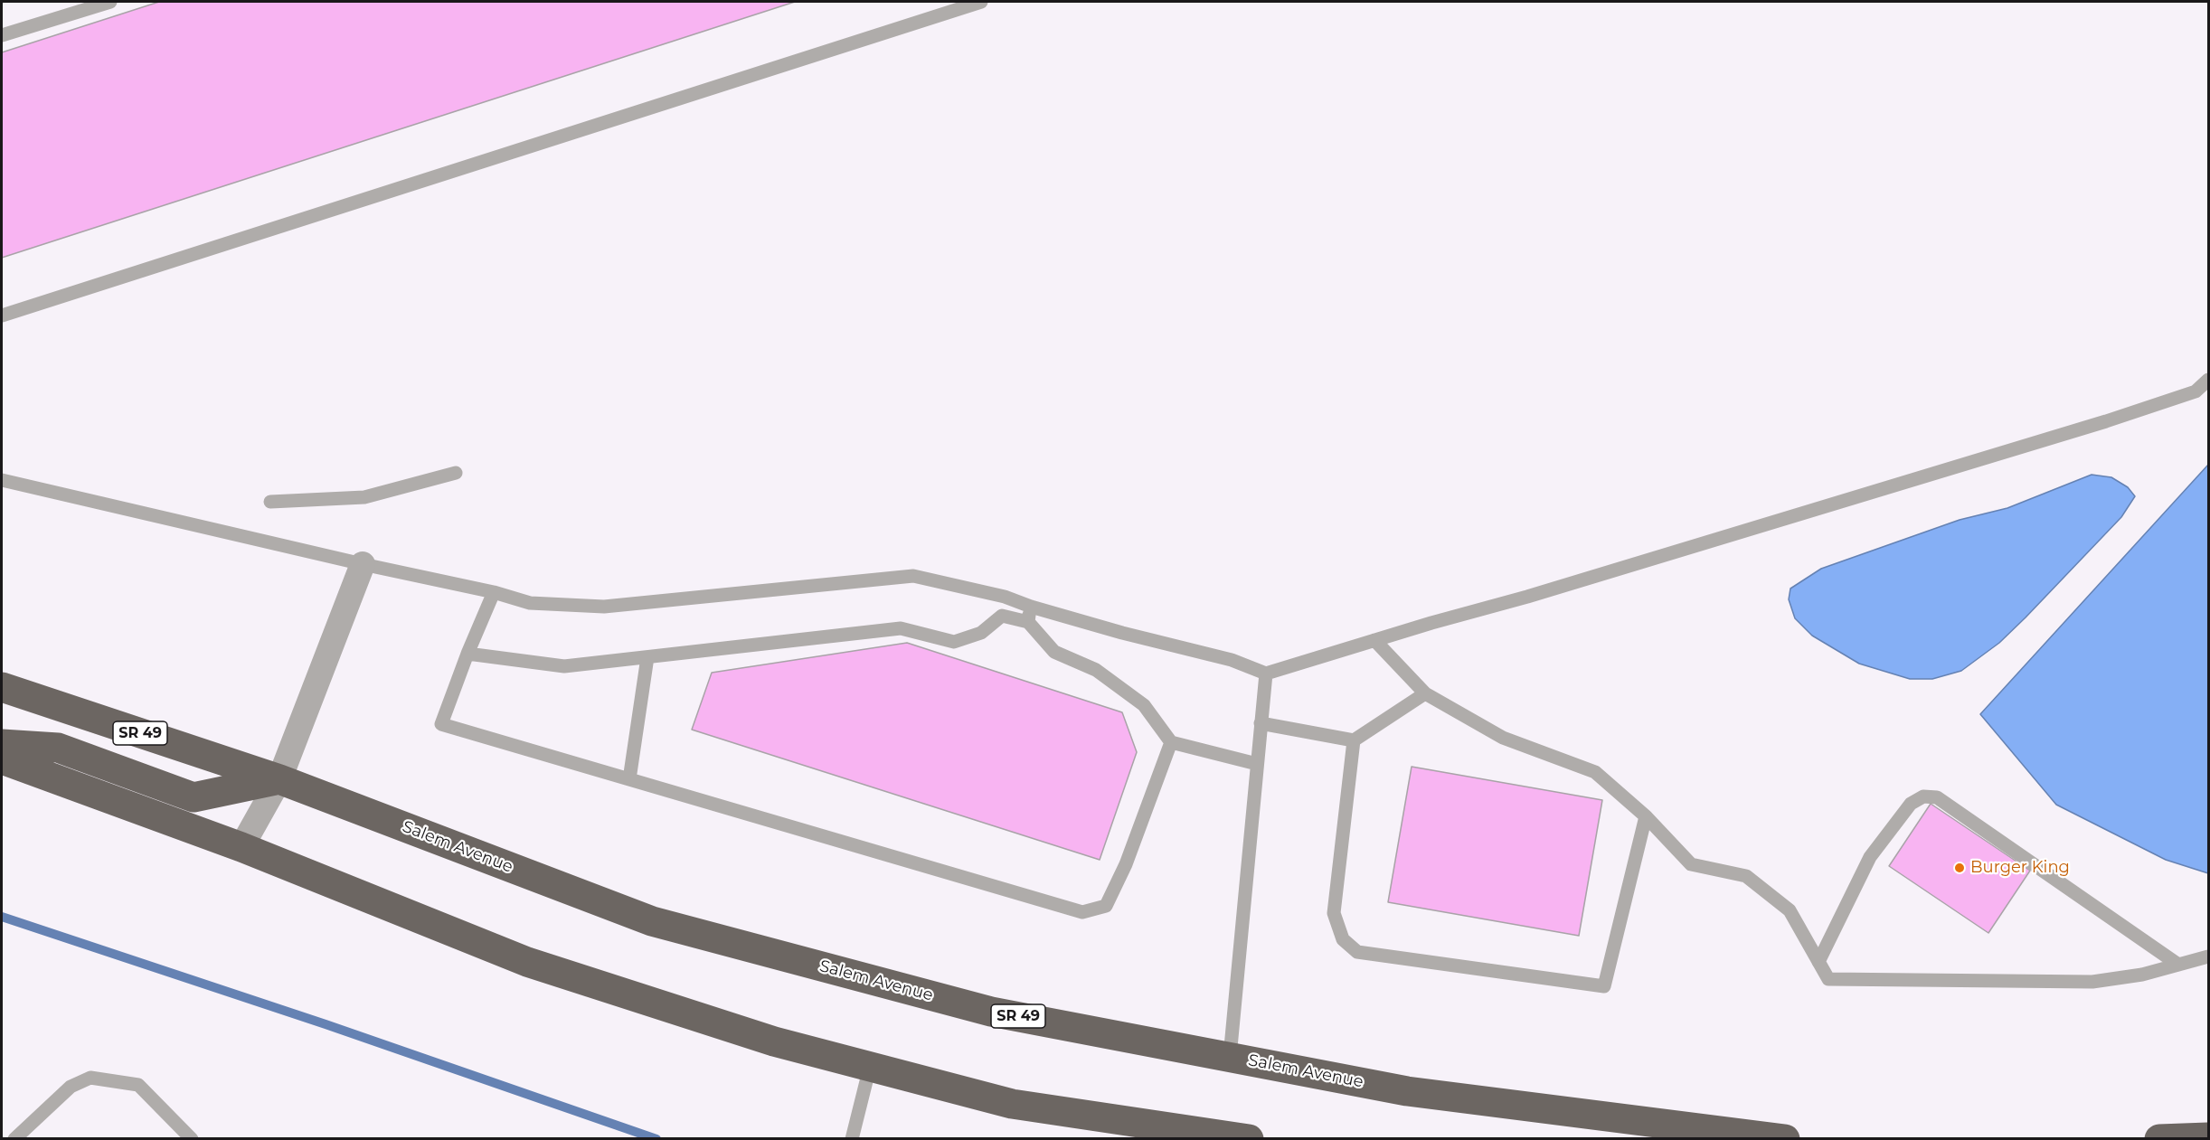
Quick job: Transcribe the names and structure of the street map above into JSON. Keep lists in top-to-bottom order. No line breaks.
{"streets":{"highway":["SR 49","Salem Avenue"]},"places":["Burger King"]}
